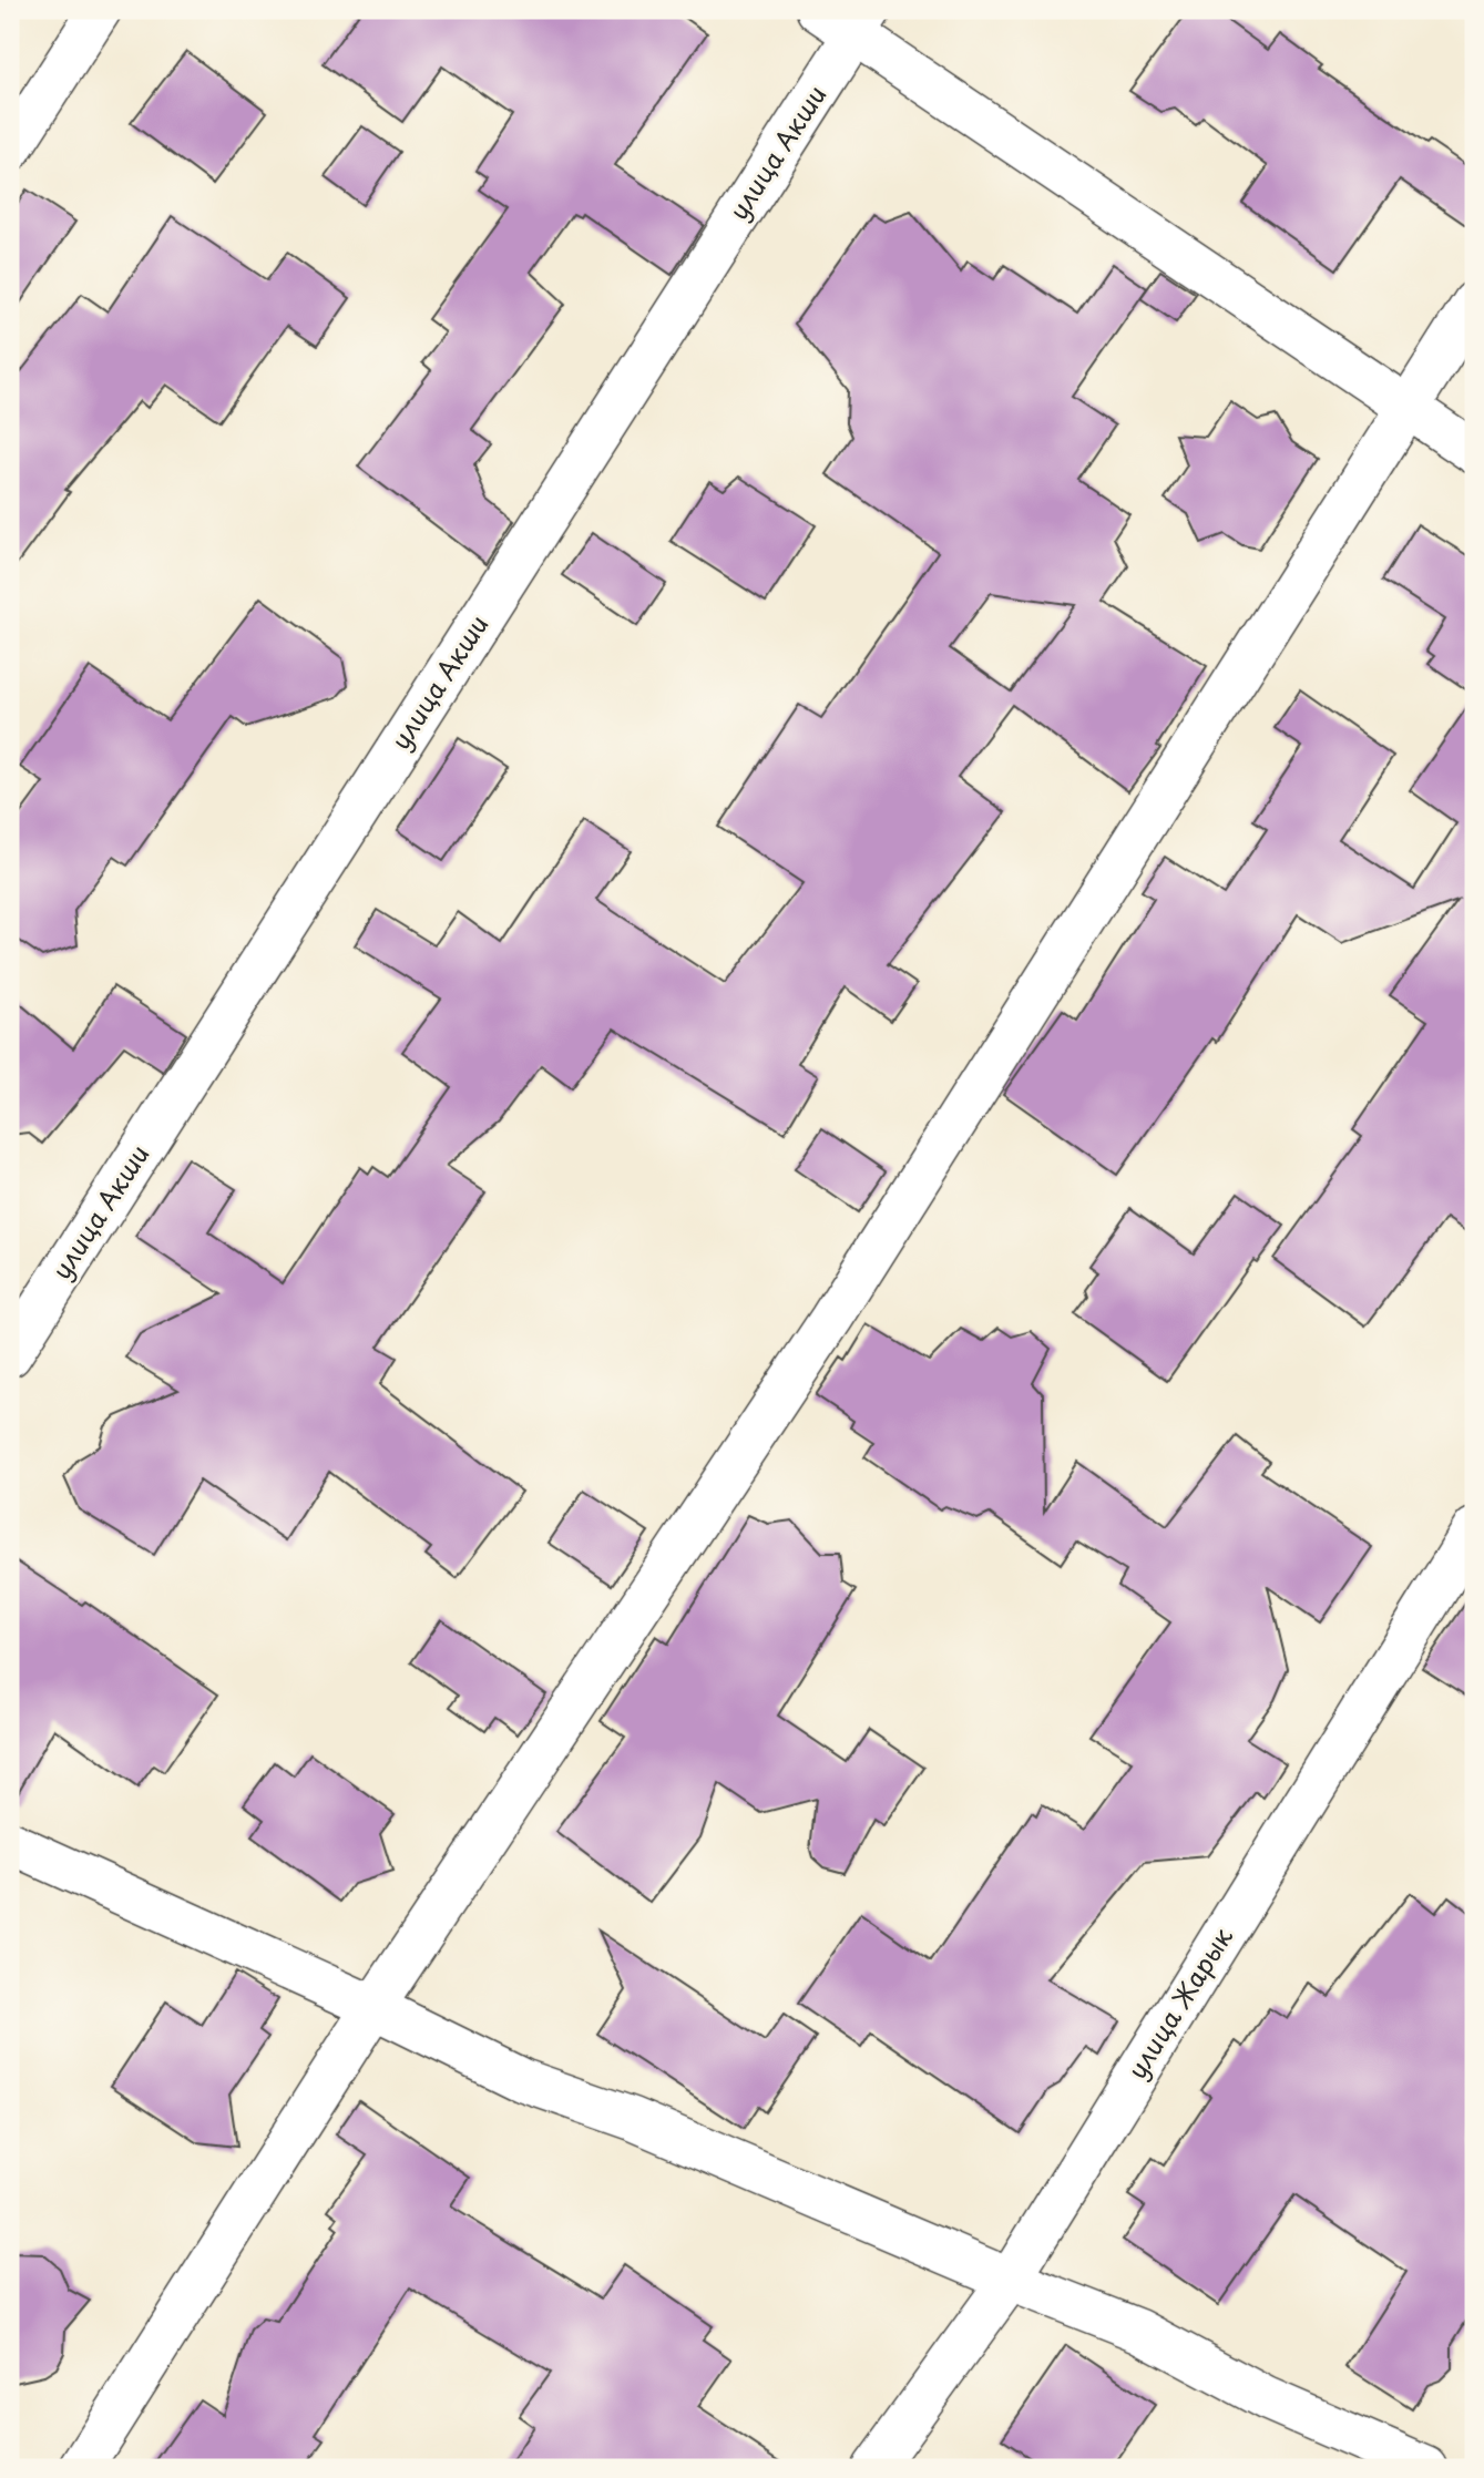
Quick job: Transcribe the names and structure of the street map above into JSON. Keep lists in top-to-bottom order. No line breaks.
{"streets":{"street":["улица Акши","улица Жарык"]}}
